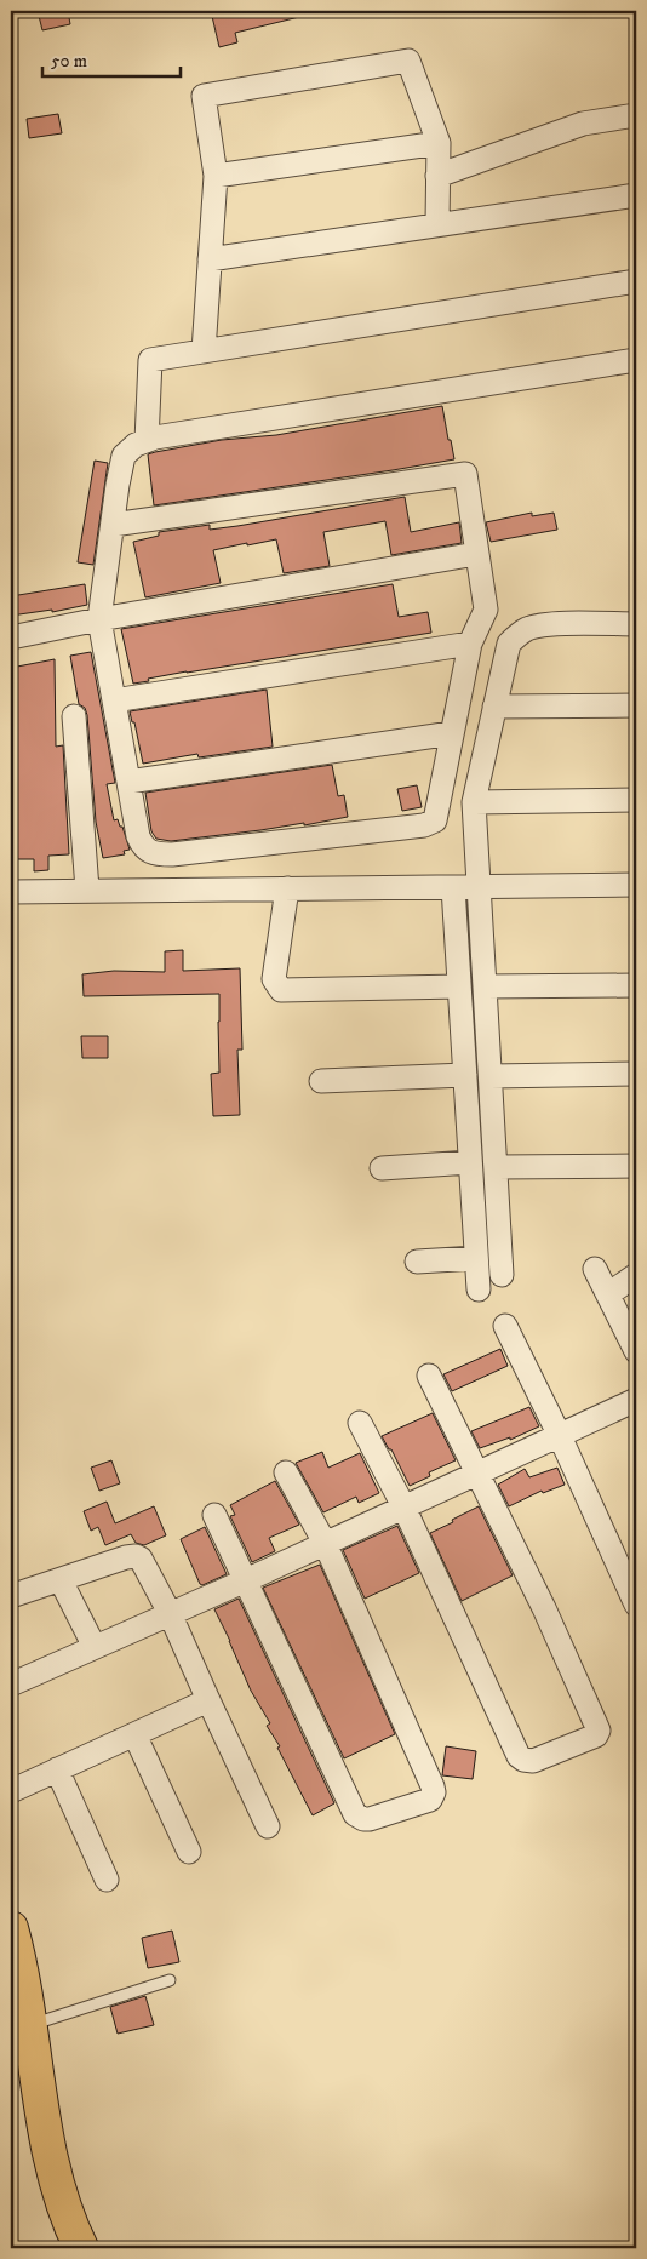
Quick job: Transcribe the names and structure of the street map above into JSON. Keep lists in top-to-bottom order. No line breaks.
{"scale_bar":"50 m"}
